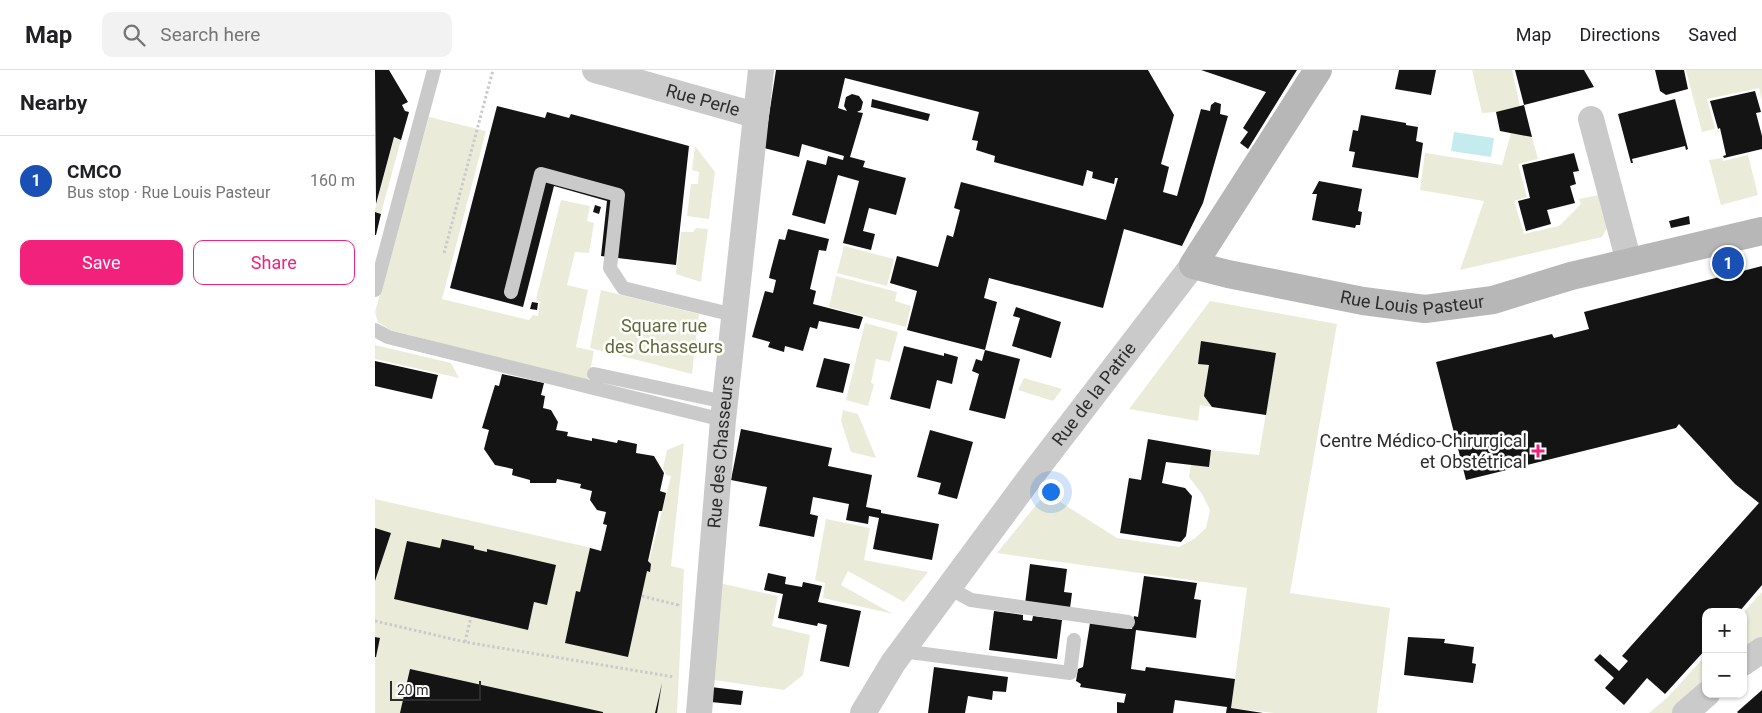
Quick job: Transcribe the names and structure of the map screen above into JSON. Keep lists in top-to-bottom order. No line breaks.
{"streets":{"street":["Rue Perle","Rue Louis Pasteur","Rue de la Patrie","Rue des Chasseurs"]},"crossings":[["Rue Perle","Rue des Chasseurs"],["Rue Louis Pasteur","Rue de la Patrie"]],"parks":["Square rue des Chasseurs"],"places":{"health":["Centre Médico-Chirurgical et Obstétrical"]},"scale_bar":"20 m","page":{"header":"Map","search":"Search here","nav":["Map","Directions","Saved"],"heading":"Nearby","list":[{"mark":"1","name":"CMCO","note":"Bus stop · Rue Louis Pasteur","value":"160 m"}],"buttons":["Save","Share"],"pins":"1","map_buttons":["+","−"],"scale":"20 m"}}
